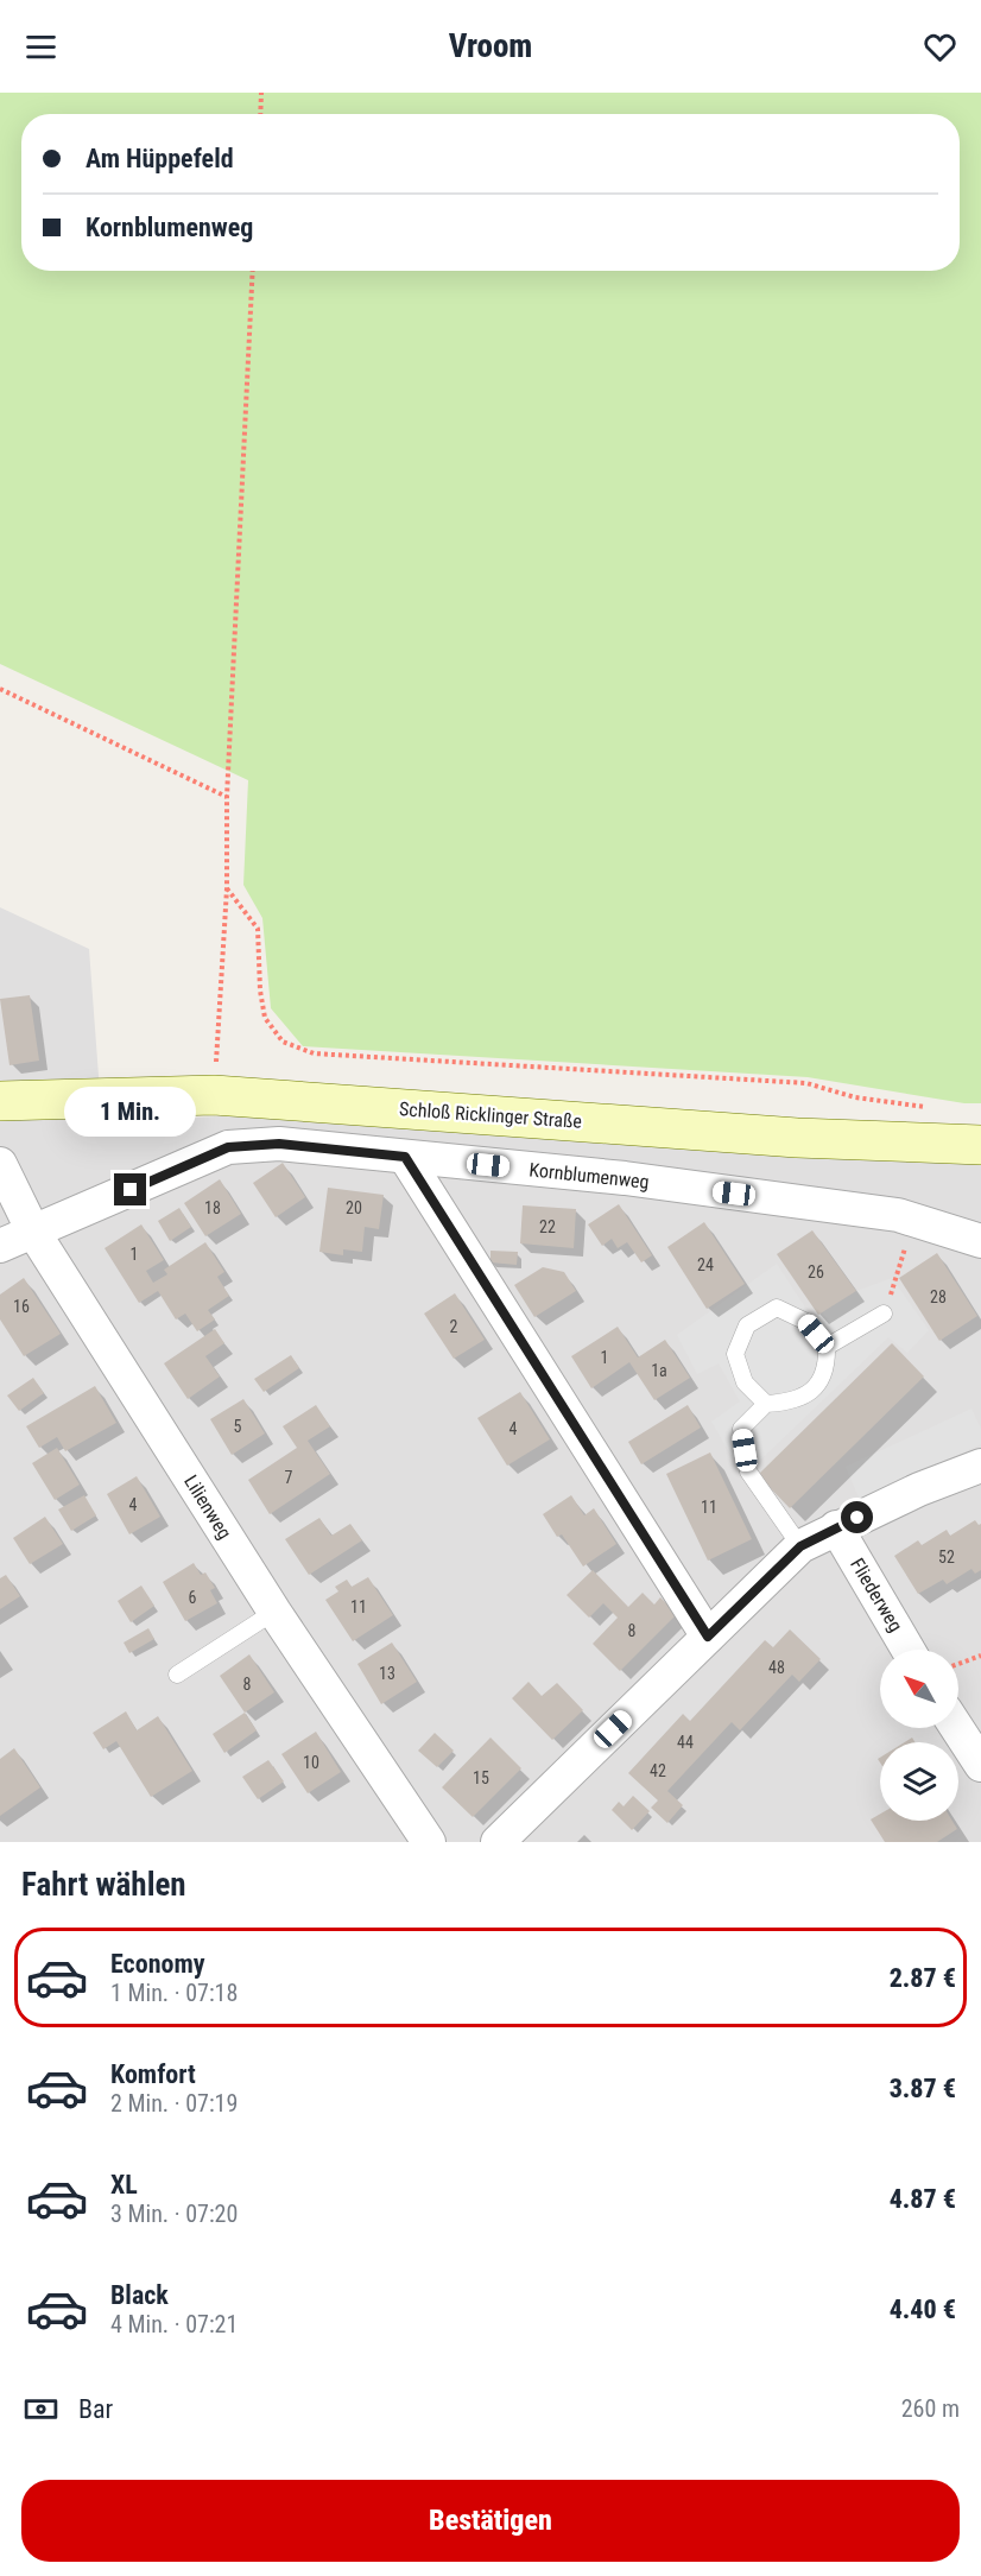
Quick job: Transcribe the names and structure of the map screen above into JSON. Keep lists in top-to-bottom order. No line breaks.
{"streets":{"street":["Schloß Ricklinger Straße","Kornblumenweg","Lilienweg","Fliederweg"]},"crossings":[["Kornblumenweg","Lilienweg"]],"house_numbers":["18","20","22","1","24","26","28","16","2","1","1a","5","4","7","4","11","52","6","11","8","48","13","8","44","10","42","15"],"north":"top left","page":{"header":"Vroom","banner":["Am Hüppefeld","Kornblumenweg"],"bubble":"1 Min.","heading":"Fahrt wählen","list":[{"name":"Economy","note":"1 Min. · 07:18","value":"2.87 €"},{"name":"Komfort","note":"2 Min. · 07:19","value":"3.87 €"},{"name":"XL","note":"3 Min. · 07:20","value":"4.87 €"},{"name":"Black","note":"4 Min. · 07:21","value":"4.40 €"}],"pay":["Bar","260 m"],"buttons":"Bestätigen"}}
